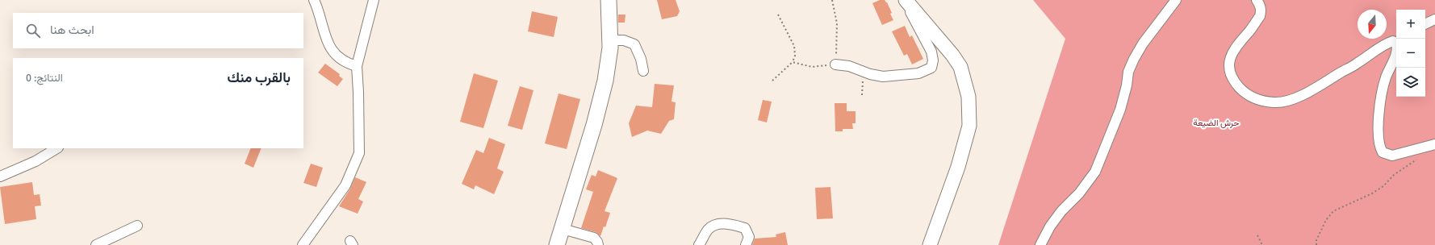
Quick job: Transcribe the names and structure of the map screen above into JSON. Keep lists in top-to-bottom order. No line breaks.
{"parks":["حرش الضيعة"],"north":"bottom","page":{"map_buttons":["+","−"],"search":"ابحث هنا","heading":["بالقرب منك","النتائج: 0"]}}
